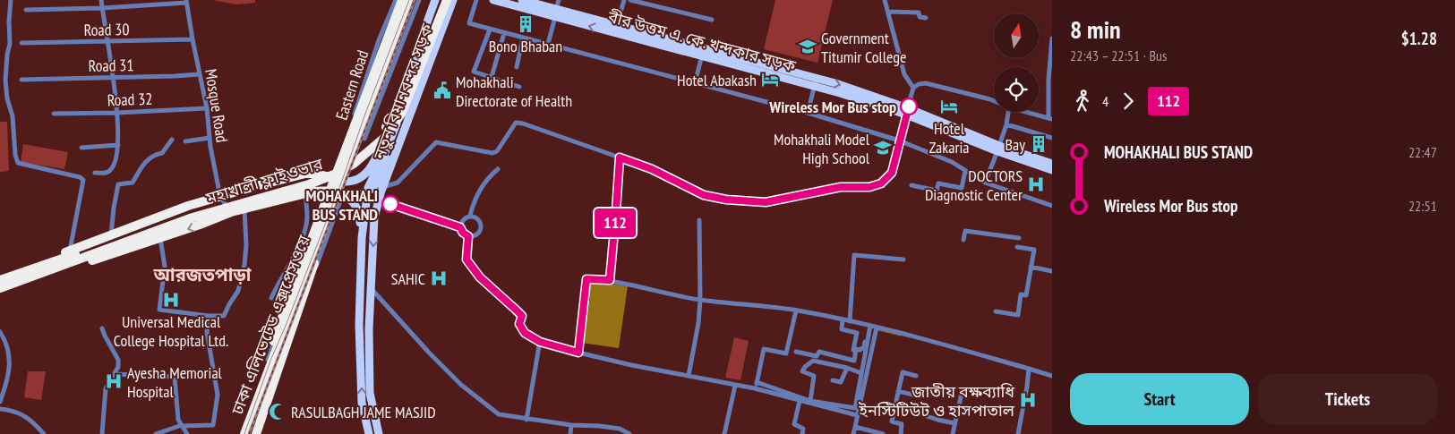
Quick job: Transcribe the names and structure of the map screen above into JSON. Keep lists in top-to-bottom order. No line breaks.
{"streets":{"highway":["মহাখালী ফ্লাইওভার","ঢাকা এলিভেটেড এক্সপ্রেসওয়ে"],"main road":["বীর উত্তম এ. কে. খন্দকার সড়ক","নতুন বিমানবন্দর সড়ক"],"street":["Road 30","Road 31","Eastern Road","Road 32","Mosque Road"]},"crossings":[["Road 30","Mosque Road"],["Road 31","Mosque Road"],["Road 32","Mosque Road"]],"districts":["আরজতপাড়া"],"places":{"building":["Bono Bhaban","Bay"],"school or university":["Government Titumir College","Mohakhali Model High School"],"hotel":["Hotel Abakash","Hotel Zakaria"],"public building":["Mohakhali Directorate of Health"],"other":["Wireless Mor Bus stop","MOHAKHALI BUS STAND"],"hospital":["DOCTORS Diagnostic Center","SAHIC","Universal Medical College Hospital Ltd.","Ayesha Memorial Hospital","জাতীয় বক্ষব্যাধি ইনস্টিটিউট ও হাসপাতাল"],"mosque":["RASULBAGH JAME MASJID"]},"lines":["bus line 112"],"north":"top","page":{"on_map":"112","heading":["8 min","22:43 – 22:51 · Bus","$1.28"],"legs":["4","112"],"list":[{"name":"MOHAKHALI BUS STAND","value":"22:47"},{"name":"Wireless Mor Bus stop","value":"22:51"}],"buttons":["Start","Tickets"]}}
